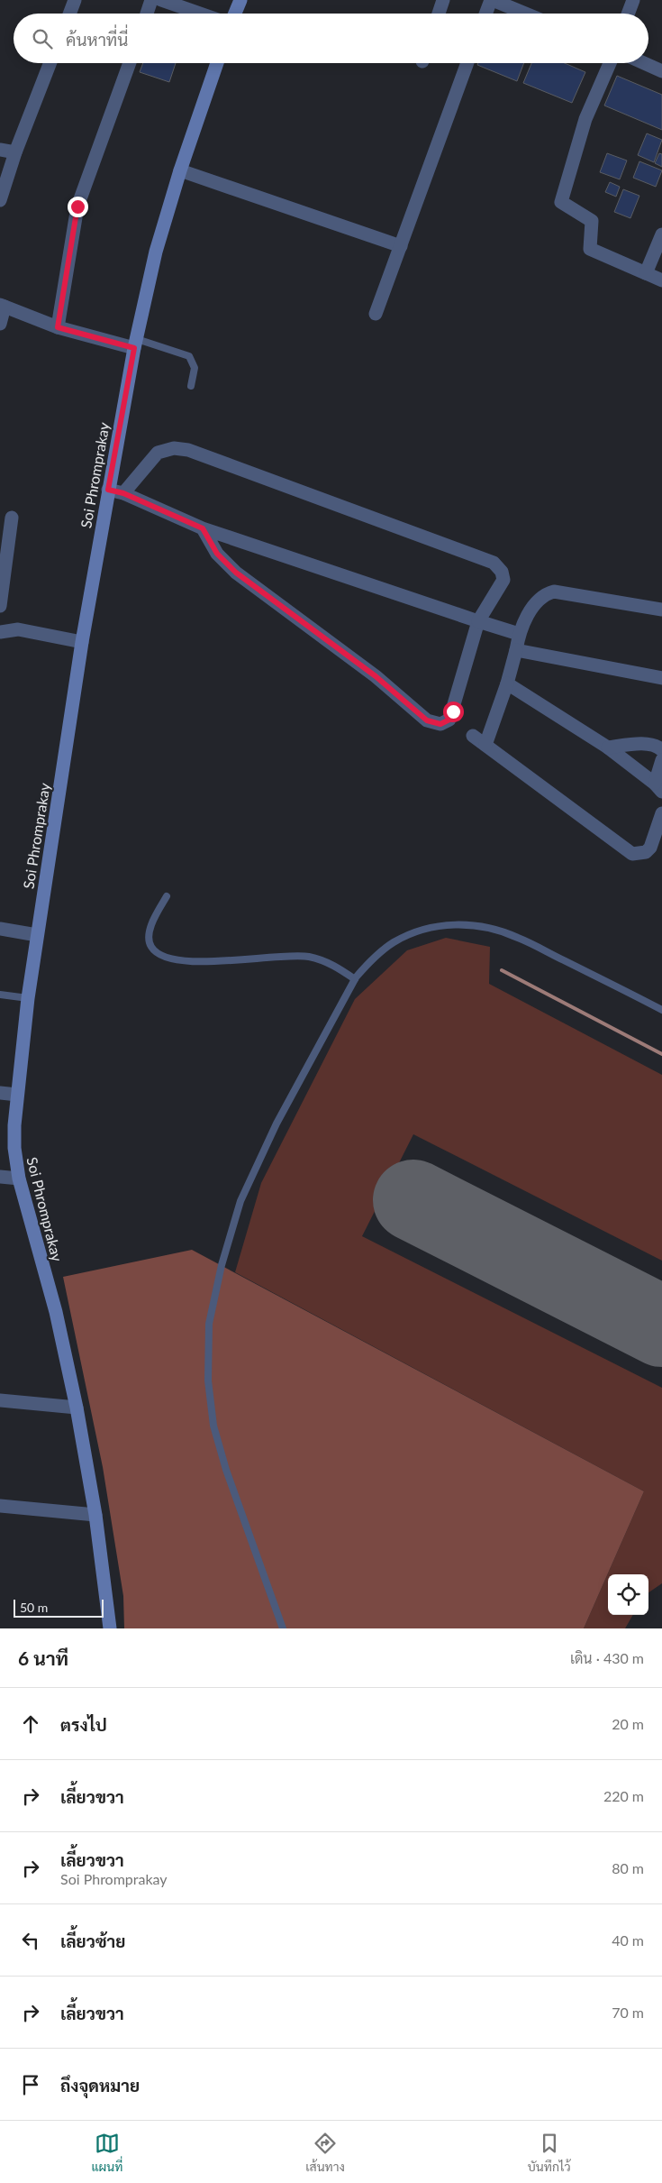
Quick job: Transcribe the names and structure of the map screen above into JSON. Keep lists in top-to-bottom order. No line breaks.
{"streets":{"street":["Soi Phromprakay"]},"scale_bar":"50 m","page":{"search":"ค้นหาที่นี่","scale":"50 m","heading":["6 นาที","เดิน · 430 m"],"list":[["ตรงไป","20 m"],["เลี้ยวขวา","220 m"],["เลี้ยวขวา","Soi Phromprakay","80 m"],["เลี้ยวซ้าย","40 m"],["เลี้ยวขวา","70 m"],"ถึงจุดหมาย"],"nav":["แผนที่","เส้นทาง","บันทึกไว้"]}}
